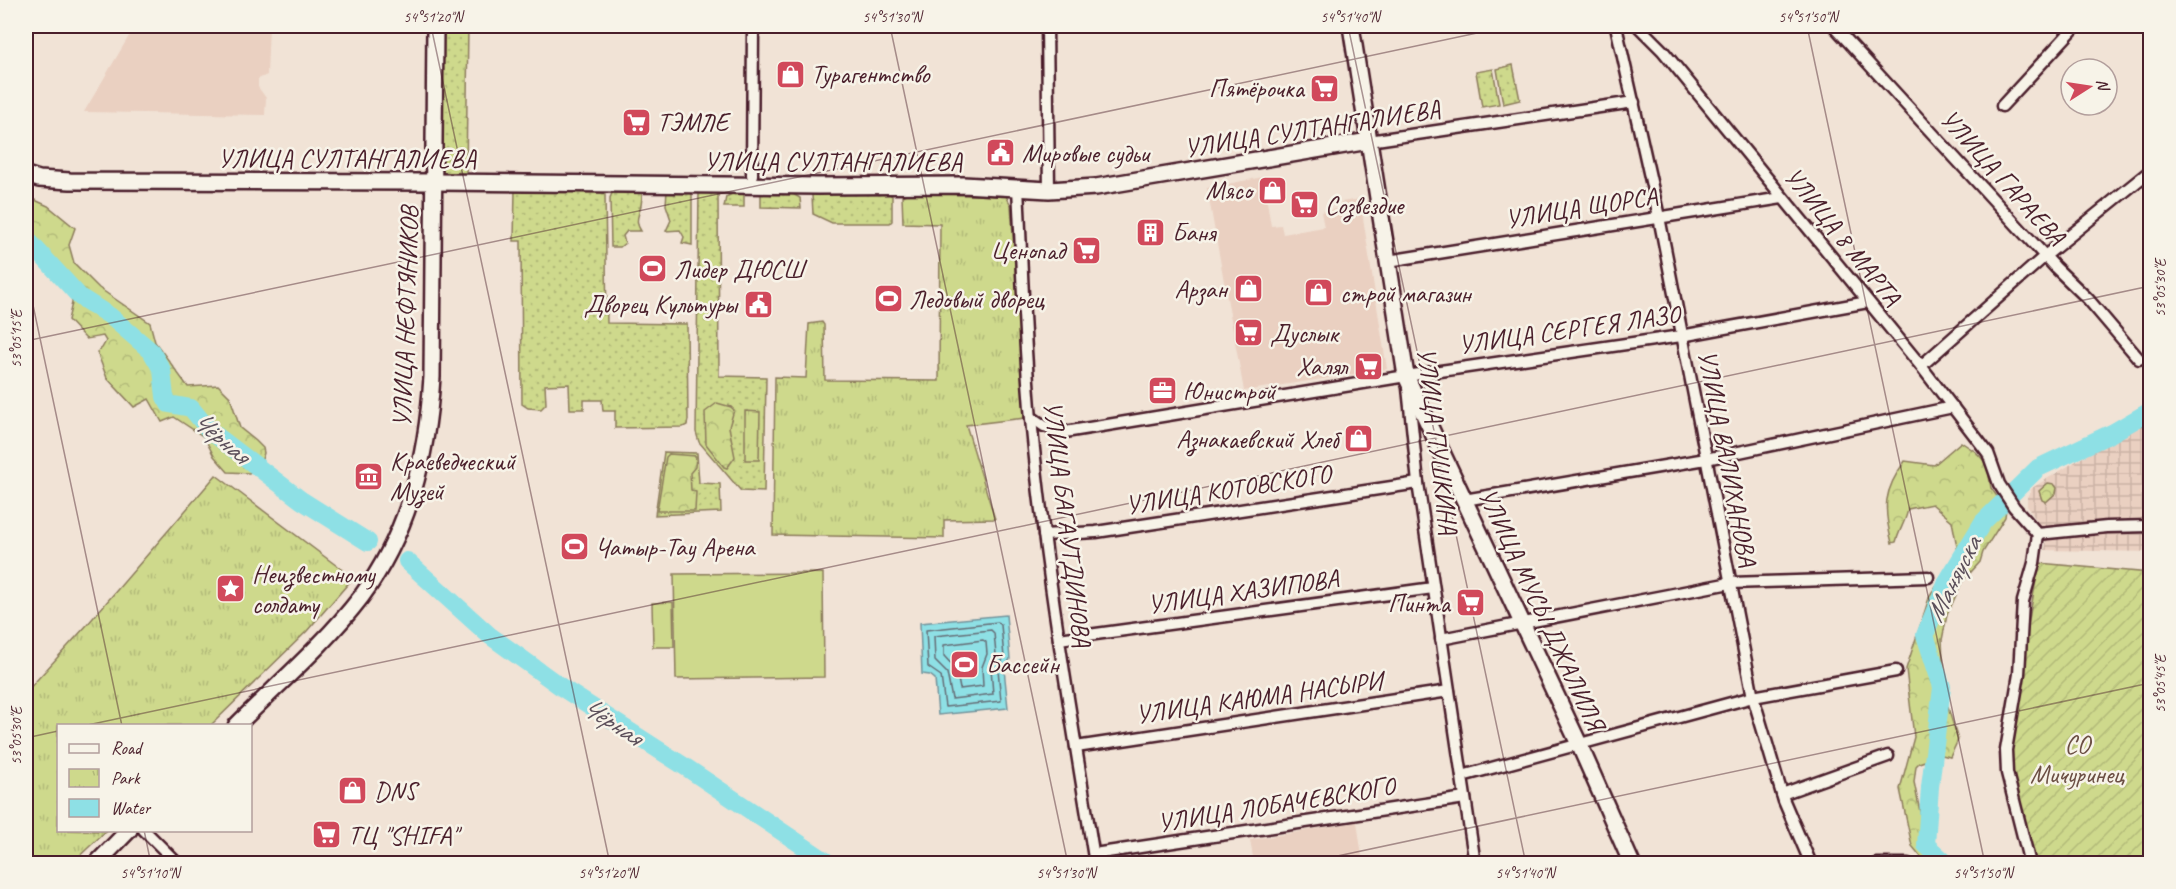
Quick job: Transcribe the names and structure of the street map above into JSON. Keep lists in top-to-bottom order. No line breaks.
{"streets":{"street":["УЛИЦА СУЛТАНГАЛИЕВА","УЛИЦА ГАРАЕВА","УЛИЦА ЩОРСА","УЛИЦА 8 МАРТА","УЛИЦА НЕФТЯНИКОВ","УЛИЦА СЕРГЕЯ ЛАЗО","УЛИЦА ПУШКИНА","УЛИЦА ВАЛИХАНОВА","УЛИЦА КОТОВСКОГО","УЛИЦА БАГАУТДИНОВА","УЛИЦА ХАЗИПОВА","УЛИЦА МУСЫ ДЖАЛИЛЯ","УЛИЦА КАЮМА НАСЫРИ","УЛИЦА ЛОБАЧЕВСКОГО"]},"crossings":[["УЛИЦА СУЛТАНГАЛИЕВА","УЛИЦА НЕФТЯНИКОВ"],["УЛИЦА СУЛТАНГАЛИЕВА","УЛИЦА ПУШКИНА"],["УЛИЦА СУЛТАНГАЛИЕВА","УЛИЦА ВАЛИХАНОВА"],["УЛИЦА СУЛТАНГАЛИЕВА","УЛИЦА БАГАУТДИНОВА"],["УЛИЦА ЩОРСА","УЛИЦА 8 МАРТА"],["УЛИЦА ЩОРСА","УЛИЦА ПУШКИНА"],["УЛИЦА ЩОРСА","УЛИЦА ВАЛИХАНОВА"],["УЛИЦА 8 МАРТА","УЛИЦА СЕРГЕЯ ЛАЗО"],["УЛИЦА СЕРГЕЯ ЛАЗО","УЛИЦА ПУШКИНА"],["УЛИЦА СЕРГЕЯ ЛАЗО","УЛИЦА ВАЛИХАНОВА"],["УЛИЦА СЕРГЕЯ ЛАЗО","УЛИЦА БАГАУТДИНОВА"],["УЛИЦА СЕРГЕЯ ЛАЗО","УЛИЦА МУСЫ ДЖАЛИЛЯ"],["УЛИЦА ПУШКИНА","УЛИЦА КОТОВСКОГО"],["УЛИЦА ПУШКИНА","УЛИЦА ХАЗИПОВА"],["УЛИЦА ПУШКИНА","УЛИЦА МУСЫ ДЖАЛИЛЯ"],["УЛИЦА ПУШКИНА","УЛИЦА КАЮМА НАСЫРИ"],["УЛИЦА ПУШКИНА","УЛИЦА ЛОБАЧЕВСКОГО"],["УЛИЦА КОТОВСКОГО","УЛИЦА БАГАУТДИНОВА"],["УЛИЦА БАГАУТДИНОВА","УЛИЦА ХАЗИПОВА"],["УЛИЦА БАГАУТДИНОВА","УЛИЦА КАЮМА НАСЫРИ"],["УЛИЦА БАГАУТДИНОВА","УЛИЦА ЛОБАЧЕВСКОГО"]],"water":["Чёрная","Маняуска"],"parks":["СО Мичуринец"],"places":{"shop":["Турагентство","Мясо","Арзан","строй магазин","Азнакаевский Хлеб","DNS"],"supermarket":["Пятёрочка","ТЭМЛЕ","Созвездие","Ценопад","Дуслык","Халял","Пинта","ТЦ \"SHIFA\""],"public building":["Мировые судьи","Дворец Культуры"],"building":["Баня"],"sports":["Лидер ДЮСШ","Ледовый дворец","Чатыр-Тау Арена","Бассейн"],"office":["Юнистрой"],"museum":["Краеведческий Музей"],"place":["Неизвестному солдату"]},"legend":["Road","Park","Water"],"north":"right","coordinates":["54°51'20\"N","54°51'30\"N","54°51'40\"N","54°51'50\"N","53°05'30\"E","53°05'15\"E","53°05'45\"E","54°51'10\"N"]}
